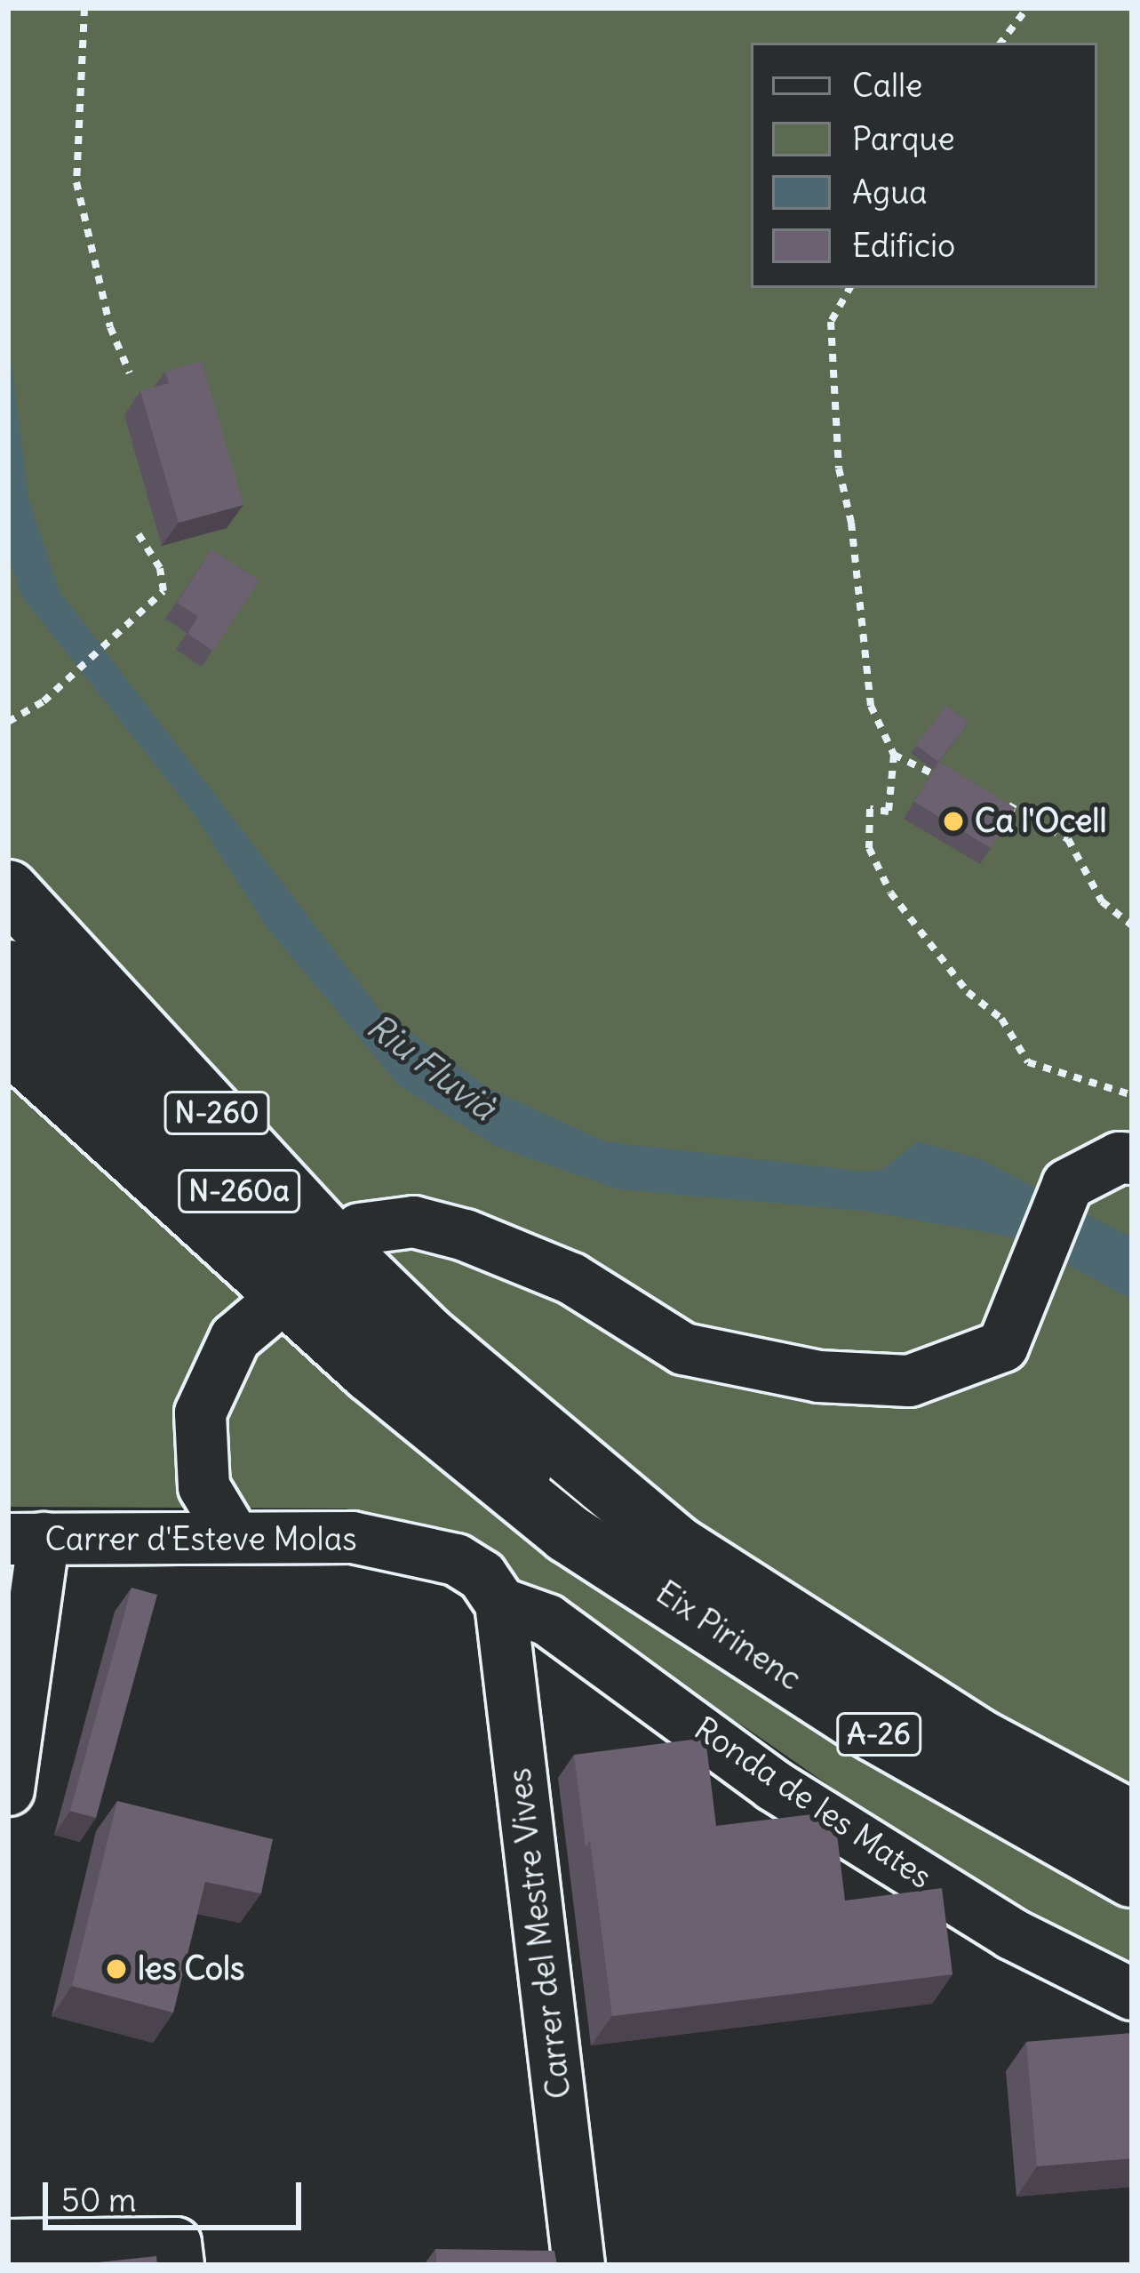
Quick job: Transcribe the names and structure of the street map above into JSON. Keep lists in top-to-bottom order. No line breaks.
{"streets":{"main road":["N-260","N-260a","Eix Pirinenc","A-26"],"street":["Carrer d'Esteve Molas","Ronda de les Mates","Carrer del Mestre Vives"]},"crossings":[["N-260","Eix Pirinenc"],["Carrer d'Esteve Molas","Ronda de les Mates"],["Carrer d'Esteve Molas","Carrer del Mestre Vives"],["Ronda de les Mates","Carrer del Mestre Vives"]],"water":["Riu Fluvià"],"places":["Ca l'Ocell","les Cols"],"legend":["Calle","Parque","Agua","Edificio"],"scale_bar":"50 m"}
